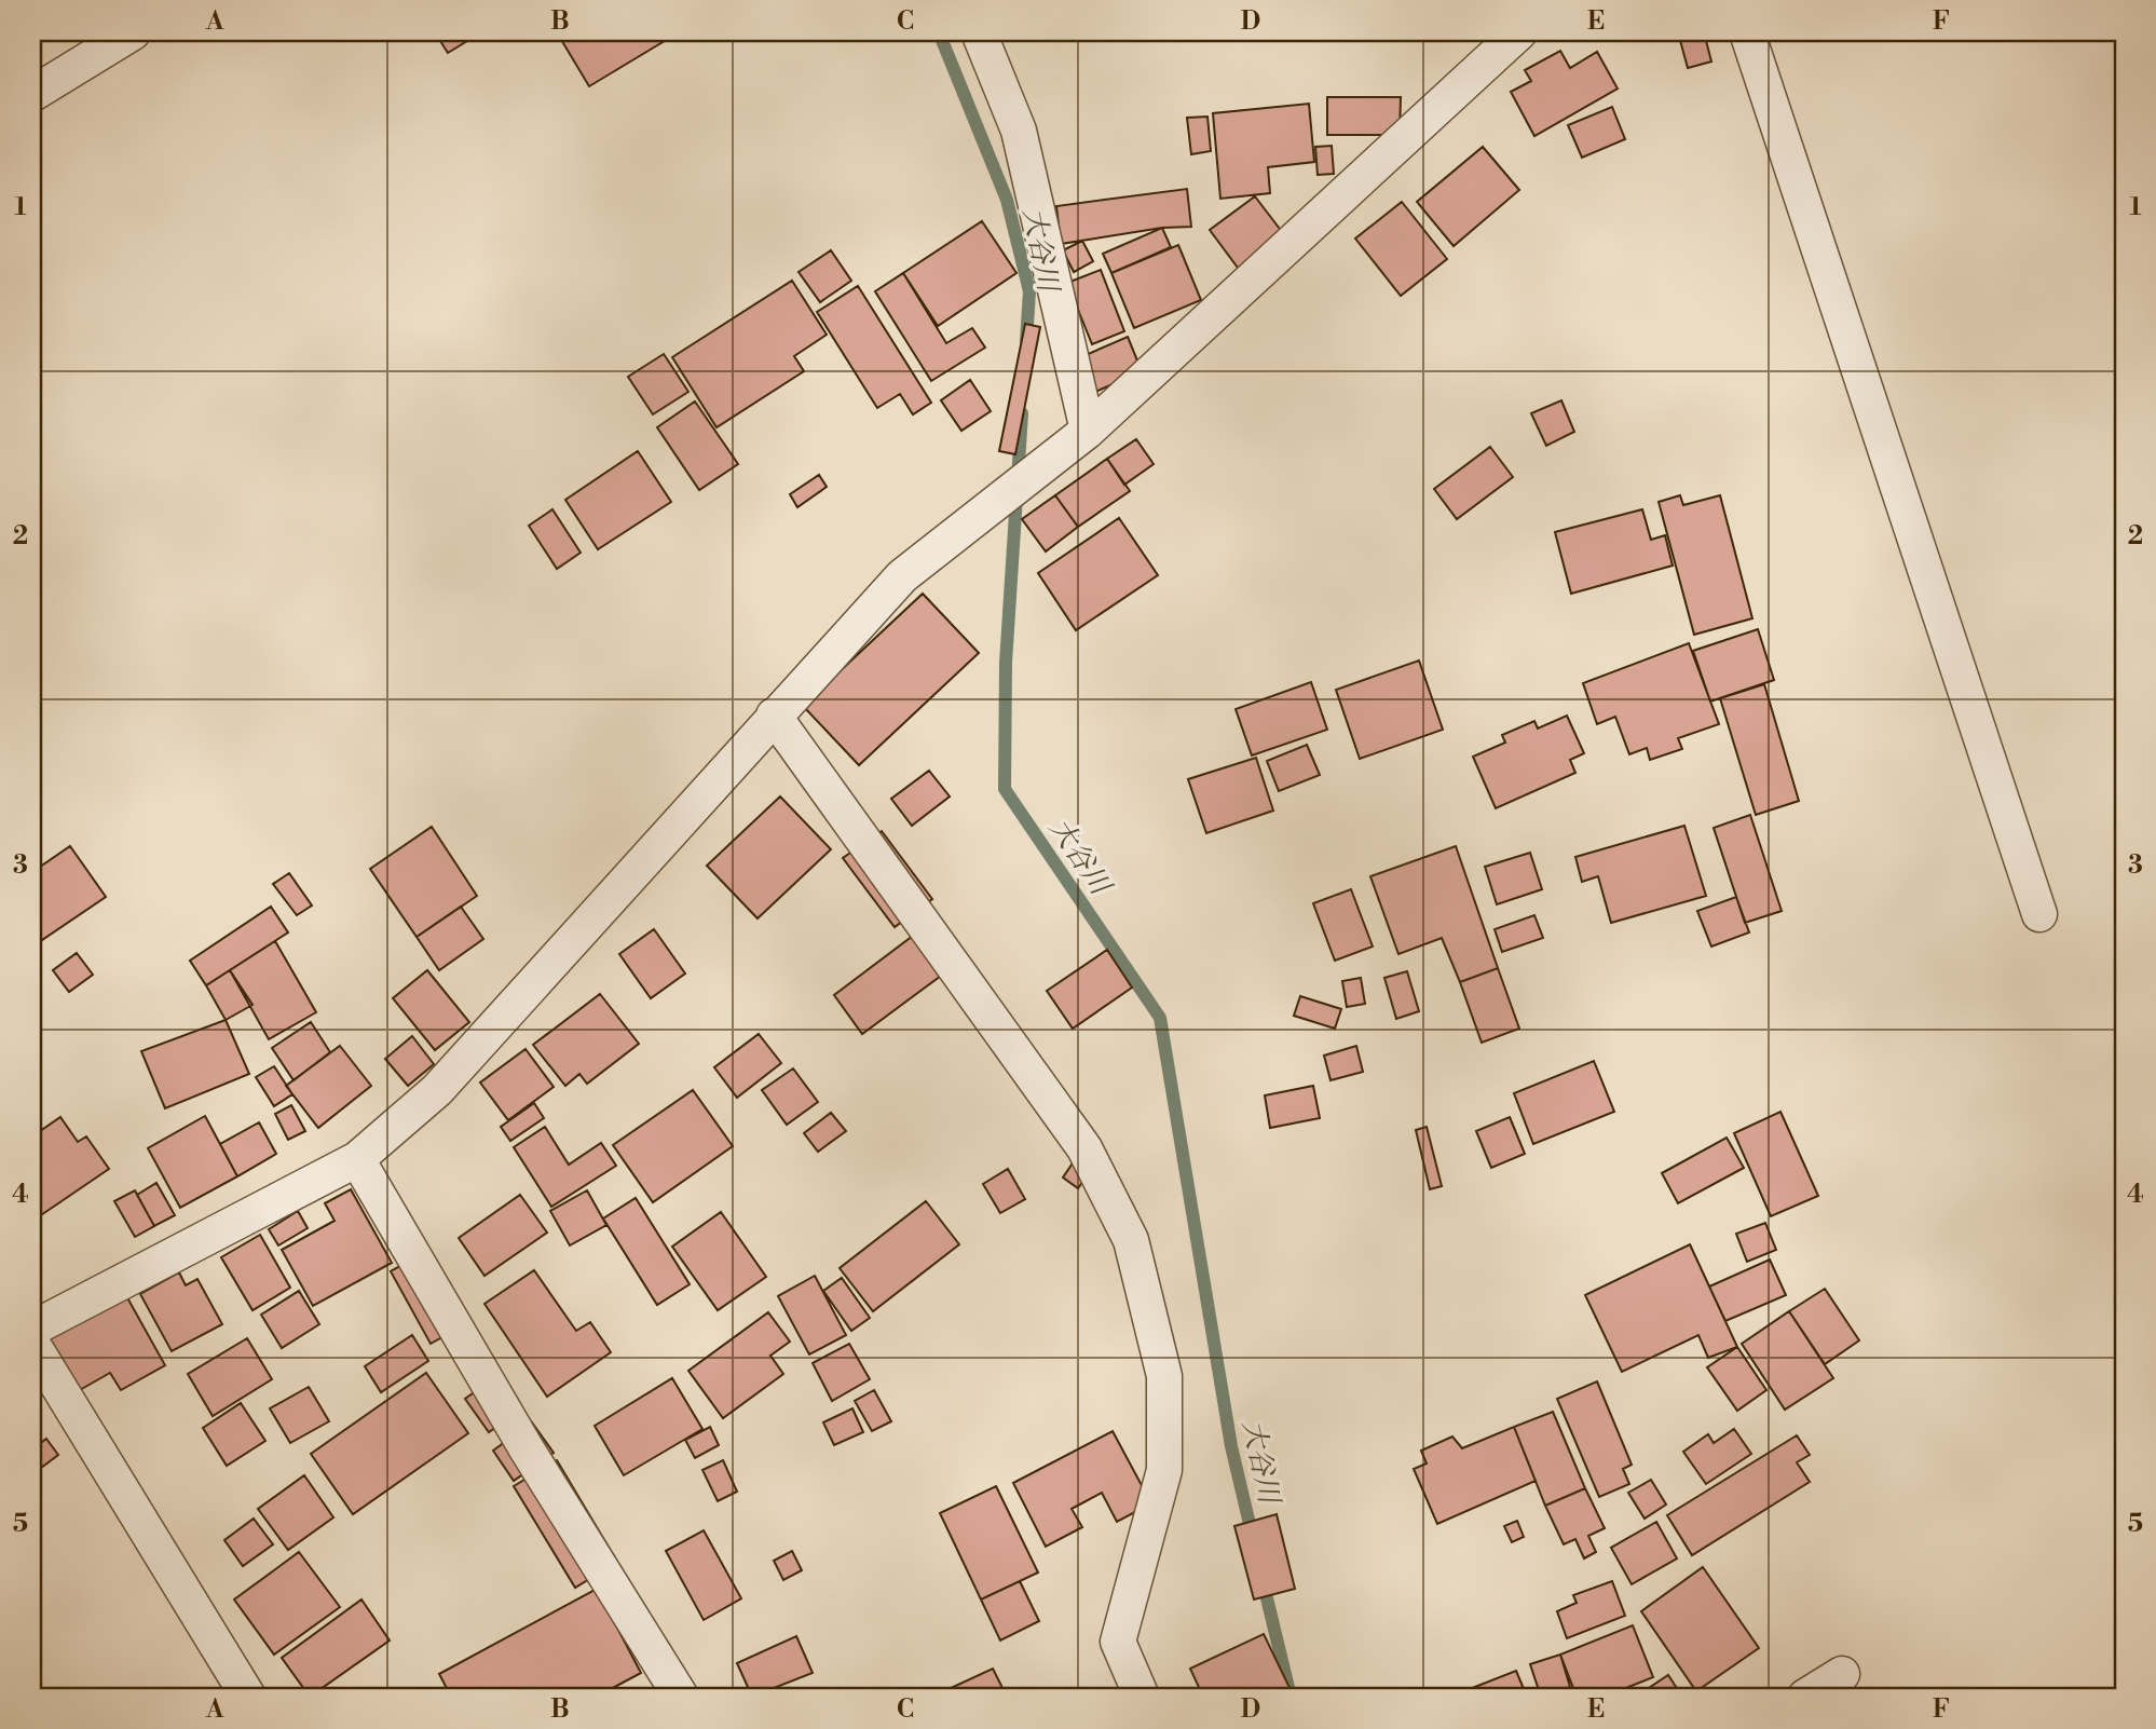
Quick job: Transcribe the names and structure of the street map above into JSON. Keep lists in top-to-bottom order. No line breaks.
{"water":["大谷川"],"grid":{"columns":["A","B","C","D","E","F"],"rows":["1","2","3","4","5"]}}
